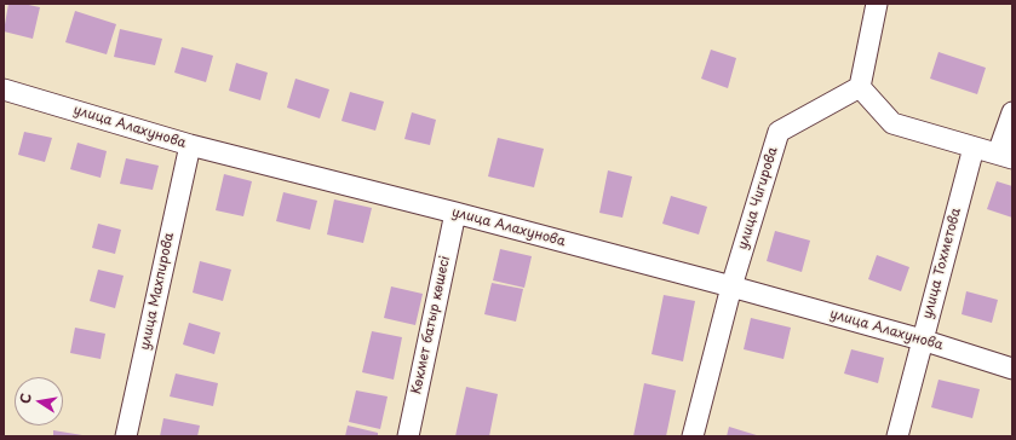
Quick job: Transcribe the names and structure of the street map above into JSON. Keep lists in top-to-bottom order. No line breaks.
{"streets":{"street":["улица Алахунова","улица Чигирова","улица Тохметова","улица Махпирова","Көкмет батыр көшесі"]},"crossings":[["улица Алахунова","улица Чигирова"],["улица Алахунова","улица Тохметова"],["улица Алахунова","улица Махпирова"],["улица Алахунова","Көкмет батыр көшесі"]],"north":"left"}
